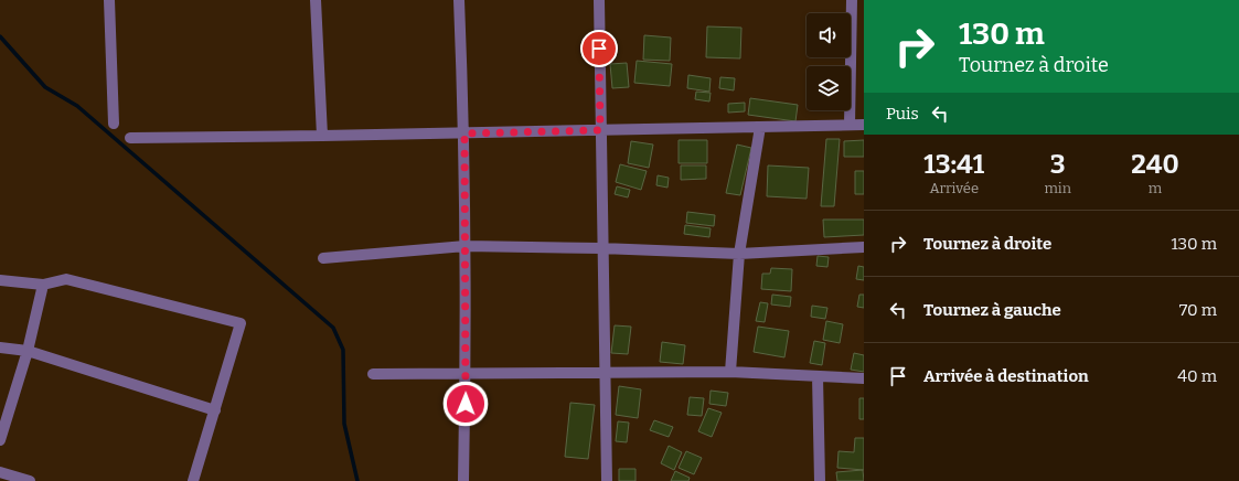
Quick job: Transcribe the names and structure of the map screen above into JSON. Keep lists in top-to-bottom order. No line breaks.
{"page":{"turn":["130 m","Tournez à droite"],"then":"Puis","eta":["13:41","Arrivée","3","min","240","m"],"list":[{"name":"Tournez à droite","value":"130 m"},{"name":"Tournez à gauche","value":"70 m"},{"name":"Arrivée à destination","value":"40 m"}]}}
